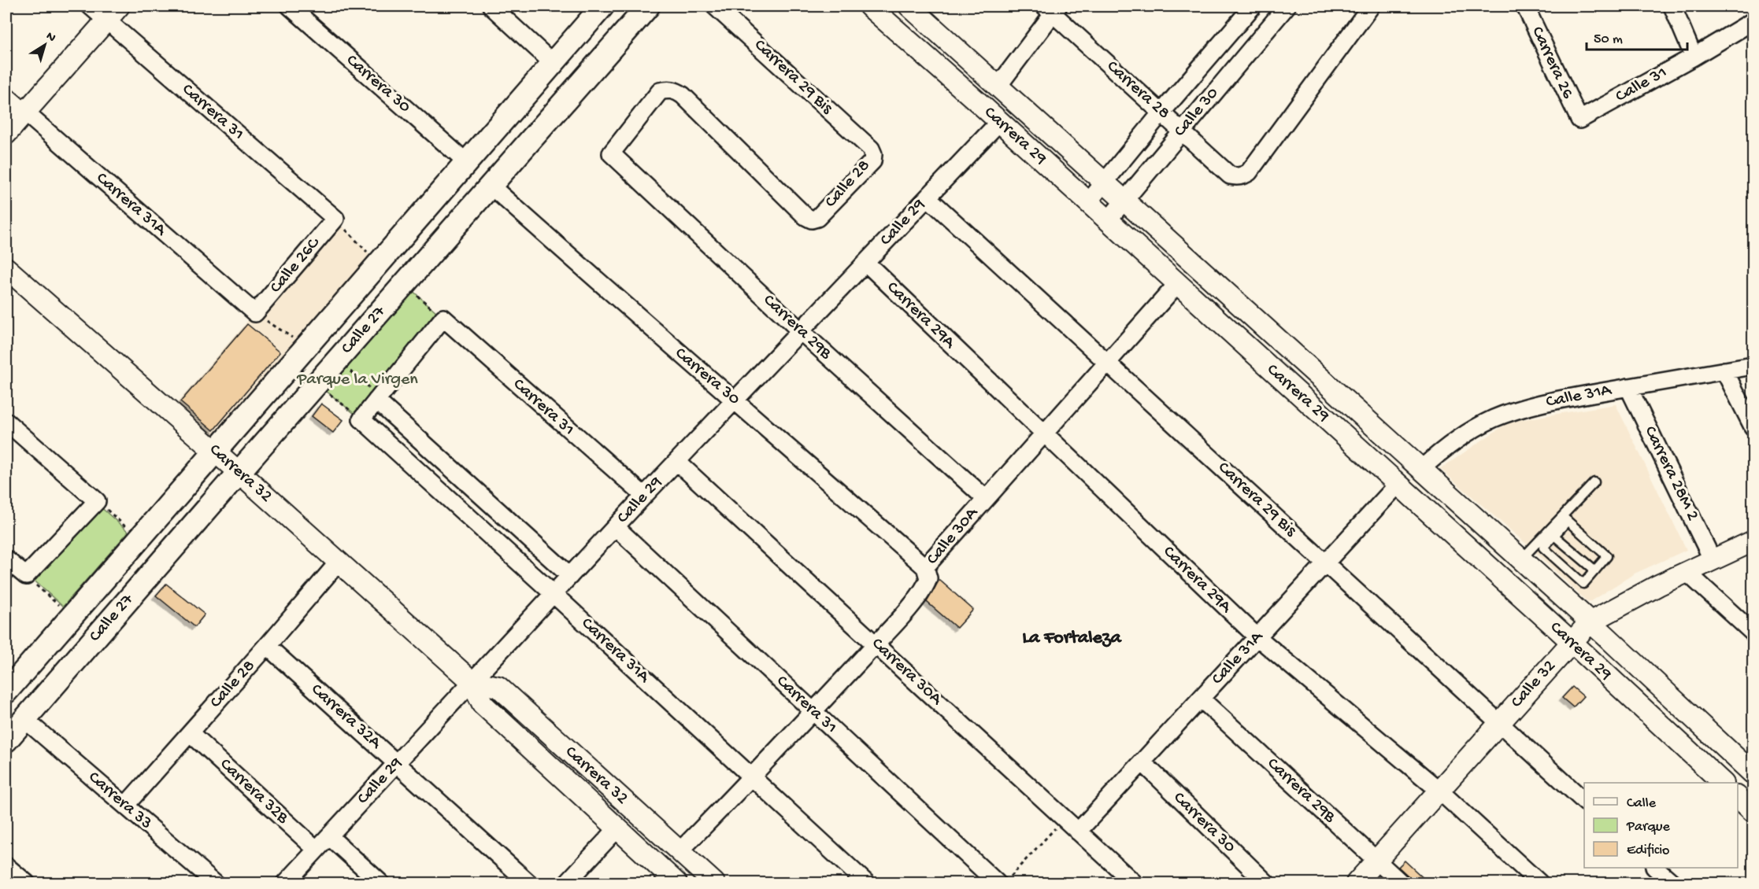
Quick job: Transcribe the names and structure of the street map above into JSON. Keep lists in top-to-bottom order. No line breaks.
{"streets":{"main road":["Calle 27"],"street":["Carrera 26","Carrera 29 Bis","Carrera 30","Calle 31","Carrera 28","Carrera 31","Calle 30","Carrera 29","Calle 28","Carrera 31A","Calle 29","Calle 26C","Carrera 29A","Carrera 29B","Calle 31A","Carrera 32","Carrera 28M 2","Calle 30A","Carrera 30A","Calle 32","Carrera 32A","Carrera 32B","Carrera 33"]},"crossings":[["Carrera 26","Calle 31"],["Carrera 29 Bis","Calle 28"],["Carrera 29 Bis","Calle 29"],["Carrera 29 Bis","Calle 31A"],["Carrera 29 Bis","Calle 30A"],["Carrera 29 Bis","Calle 32"],["Carrera 30","Calle 29"],["Carrera 30","Calle 27"],["Carrera 30","Calle 31A"],["Carrera 30","Calle 30A"],["Carrera 28","Calle 30"],["Carrera 31","Calle 29"],["Carrera 31","Calle 26C"],["Carrera 31","Calle 30A"],["Calle 30","Carrera 29"],["Carrera 29","Calle 29"],["Carrera 29","Calle 31A"],["Carrera 29","Calle 30A"],["Carrera 29","Calle 32"],["Calle 28","Carrera 29B"],["Calle 28","Carrera 32"],["Calle 28","Carrera 32A"],["Calle 28","Carrera 32B"],["Calle 28","Carrera 33"],["Carrera 31A","Calle 29"],["Carrera 31A","Calle 26C"],["Carrera 31A","Calle 30A"],["Calle 29","Carrera 29A"],["Calle 29","Carrera 29B"],["Calle 29","Carrera 32"],["Calle 29","Carrera 30A"],["Calle 29","Carrera 32A"],["Calle 29","Carrera 32B"],["Carrera 29A","Calle 31A"],["Carrera 29A","Calle 30A"],["Carrera 29A","Calle 32"],["Carrera 29B","Calle 31A"],["Carrera 29B","Calle 30A"],["Carrera 29B","Calle 32"],["Calle 27","Carrera 32"],["Calle 27","Carrera 33"],["Calle 31A","Carrera 28M 2"],["Calle 31A","Carrera 30A"],["Carrera 32","Calle 30A"],["Carrera 28M 2","Calle 32"],["Calle 30A","Carrera 30A"]],"districts":["La Fortaleza"],"parks":["Parque la Virgen"],"legend":["Calle","Parque","Edificio"],"scale_bar":"50 m","north":"top right"}
